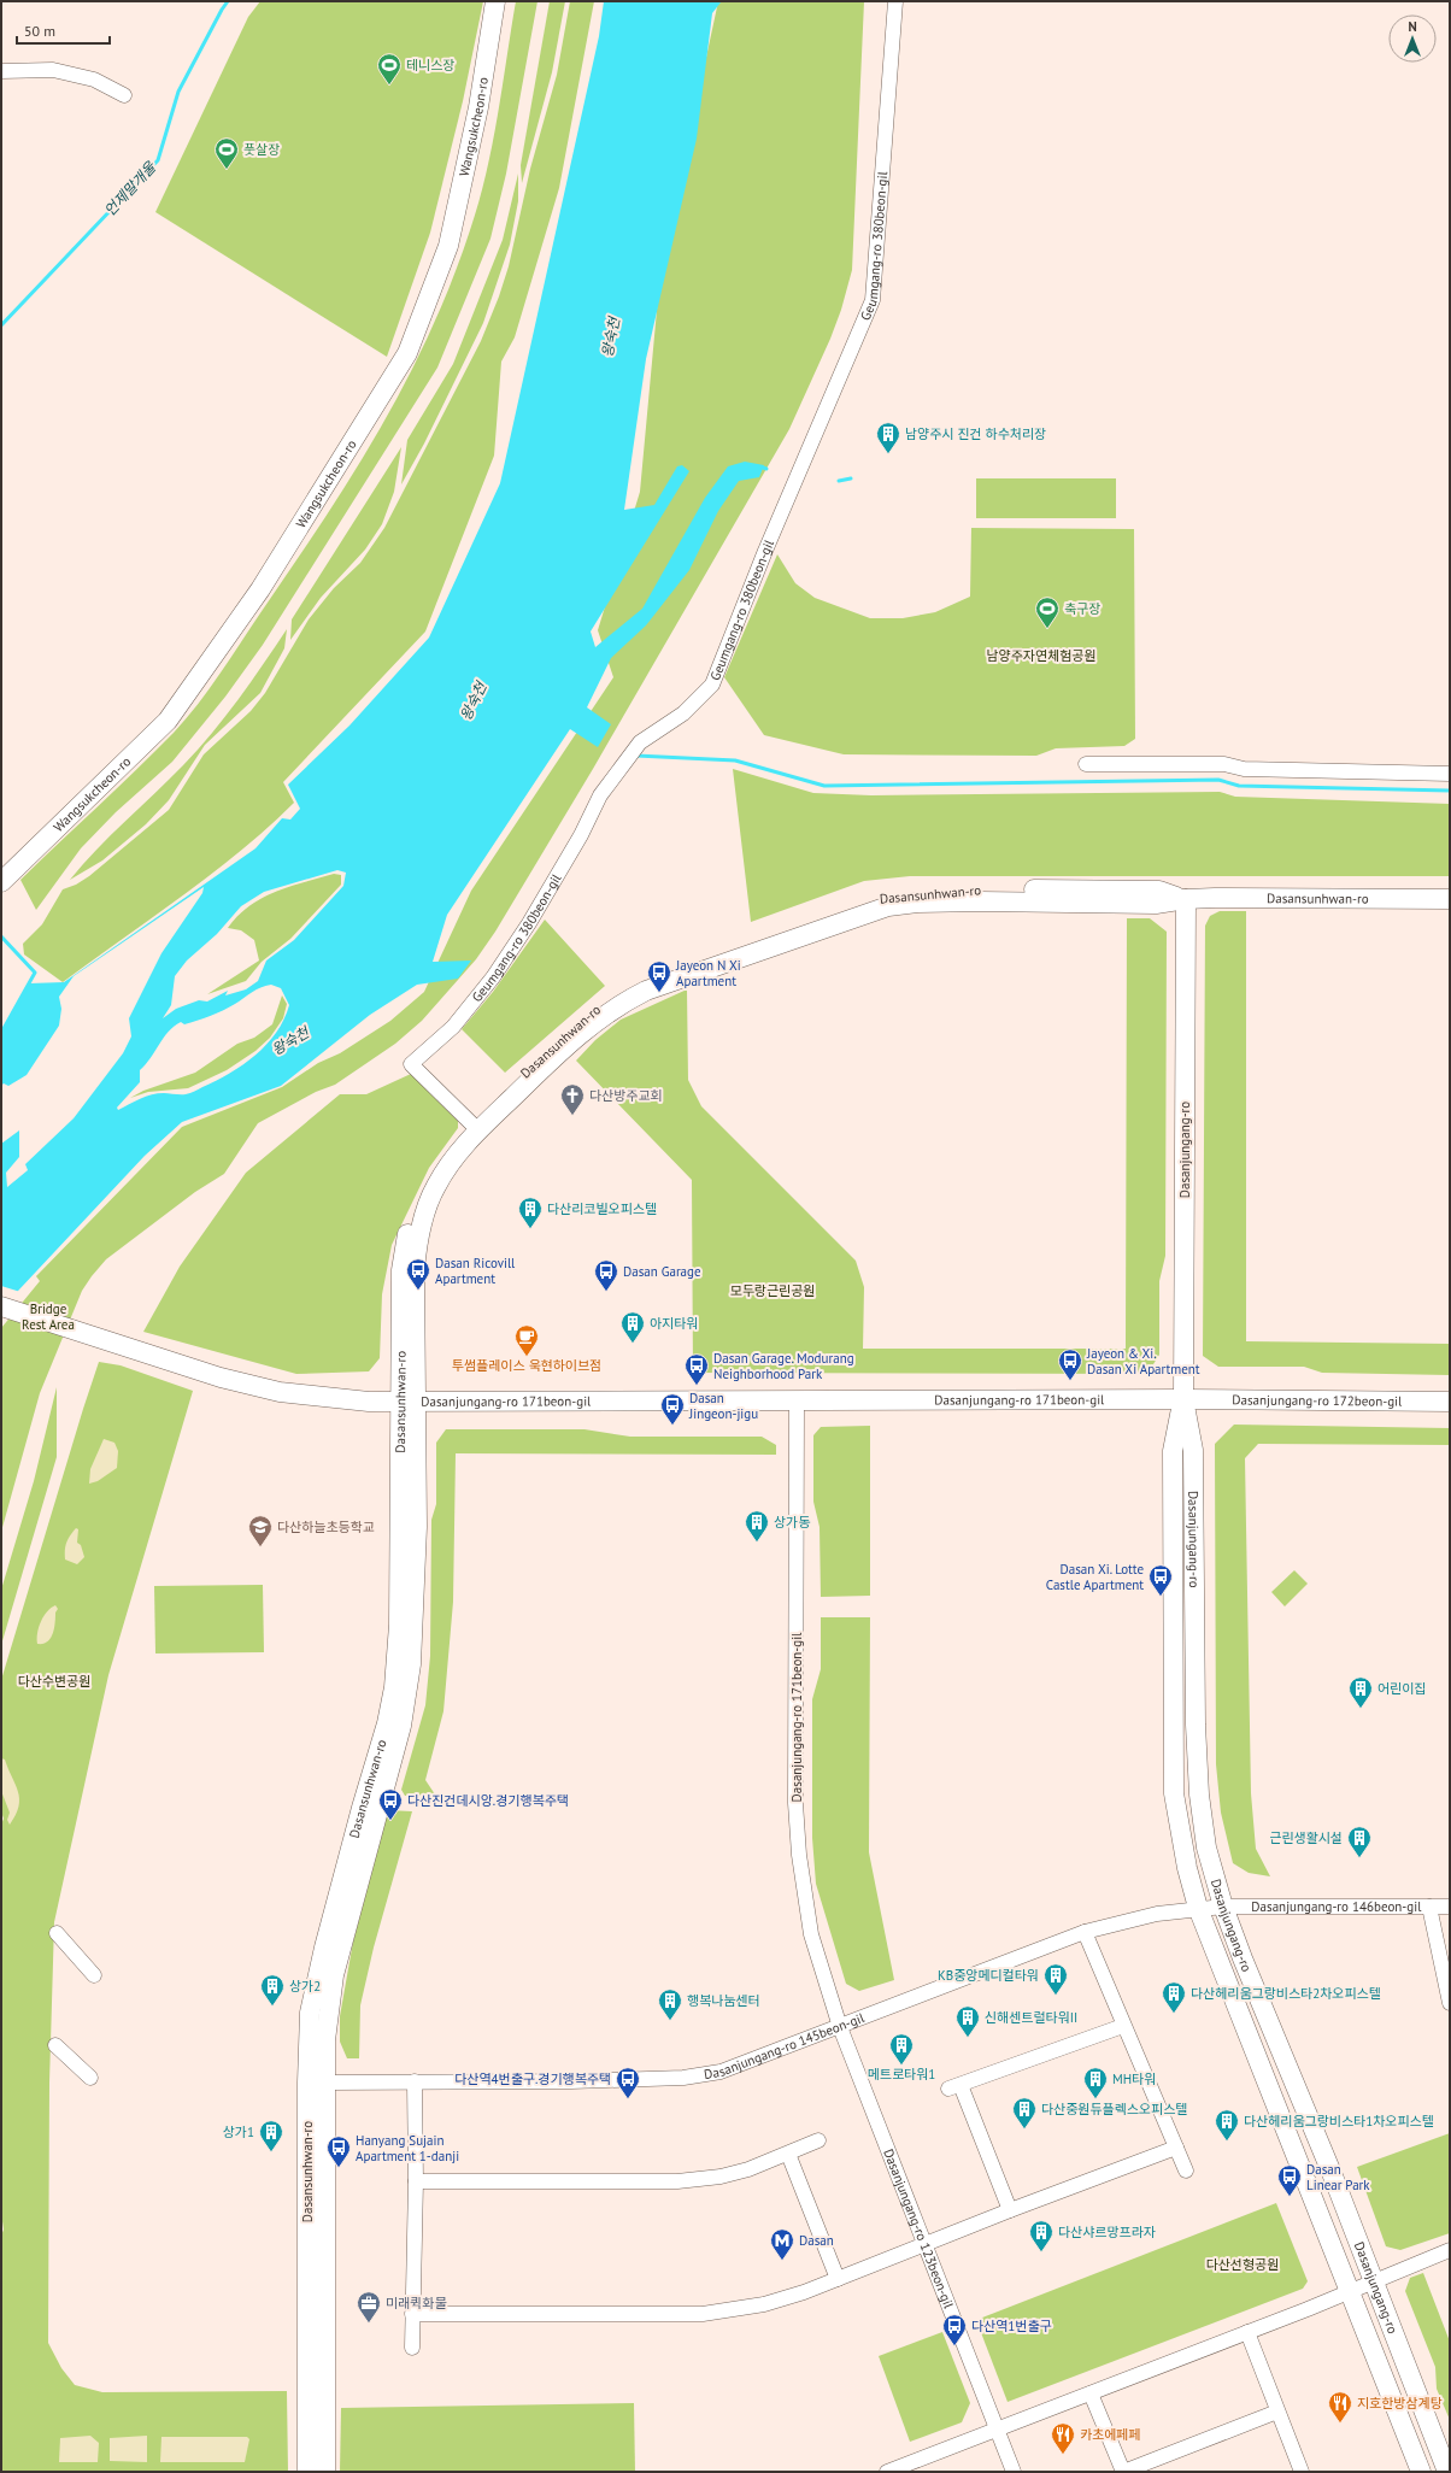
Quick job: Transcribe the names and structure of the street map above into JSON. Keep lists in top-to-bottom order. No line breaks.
{"streets":{"street":["Wangsukcheon-ro","Geumgang-ro 380beon-gil","Dasansunhwan-ro","Dasanjungang-ro","Dasanjungang-ro 171beon-gil","Dasanjungang-ro 172beon-gil","Dasanjungang-ro 146beon-gil","Dasanjungang-ro 145beon-gil","Dasanjungang-ro 123beon-gil"]},"crossings":[["Geumgang-ro 380beon-gil","Dasansunhwan-ro"],["Dasansunhwan-ro","Dasanjungang-ro"],["Dasansunhwan-ro","Dasanjungang-ro 171beon-gil"],["Dasansunhwan-ro","Dasanjungang-ro 145beon-gil"],["Dasanjungang-ro","Dasanjungang-ro 171beon-gil"],["Dasanjungang-ro","Dasanjungang-ro 172beon-gil"],["Dasanjungang-ro","Dasanjungang-ro 146beon-gil"],["Dasanjungang-ro","Dasanjungang-ro 145beon-gil"],["Dasanjungang-ro 171beon-gil","Dasanjungang-ro 172beon-gil"],["Dasanjungang-ro 171beon-gil","Dasanjungang-ro 145beon-gil"],["Dasanjungang-ro 171beon-gil","Dasanjungang-ro 123beon-gil"],["Dasanjungang-ro 146beon-gil","Dasanjungang-ro 145beon-gil"],["Dasanjungang-ro 145beon-gil","Dasanjungang-ro 123beon-gil"]],"water":["언제말개울","왕숙천"],"parks":["남양주자연체험공원","모두랑근린공원","Bridge Rest Area","다산수변공원","다산선형공원"],"places":{"sports":["테니스장","풋살장","축구장"],"building":["남양주시 진건 하수처리장","다산리코빌오피스텔","아지타워","상가동","어린이집","근린생활시설","KB중앙메디컬타워","상가2","다산헤리움그랑비스타2차오피스텔","행복나눔센터","신해센트럴타워II","메트로타워1","MH타워","다산중원듀플렉스오피스텔","다산헤리움그랑비스타1차오피스텔","상가1","다산샤르망프라자"],"bus stop":["Jayeon N Xi Apartment","Dasan Ricovill Apartment","Dasan Garage","Jayeon & Xi. Dasan Xi Apartment","Dasan Garage. Modurang Neighborhood Park","Dasan Jingeon-jigu","Dasan Xi. Lotte Castle Apartment","다산진건데시앙.경기행복주택","다산역4번출구.경기행복주택","Hanyang Sujain Apartment 1-danji","Dasan Linear Park","다산역1번출구"],"church":["다산방주교회"],"cafe":["투썸플레이스 욱현하이브점"],"school or university":["다산하늘초등학교"],"metro station":["Dasan"],"office":["미래퀵화물"],"restaurant":["지호한방삼계탕","카초에페페"]},"scale_bar":"50 m","north":"top"}
